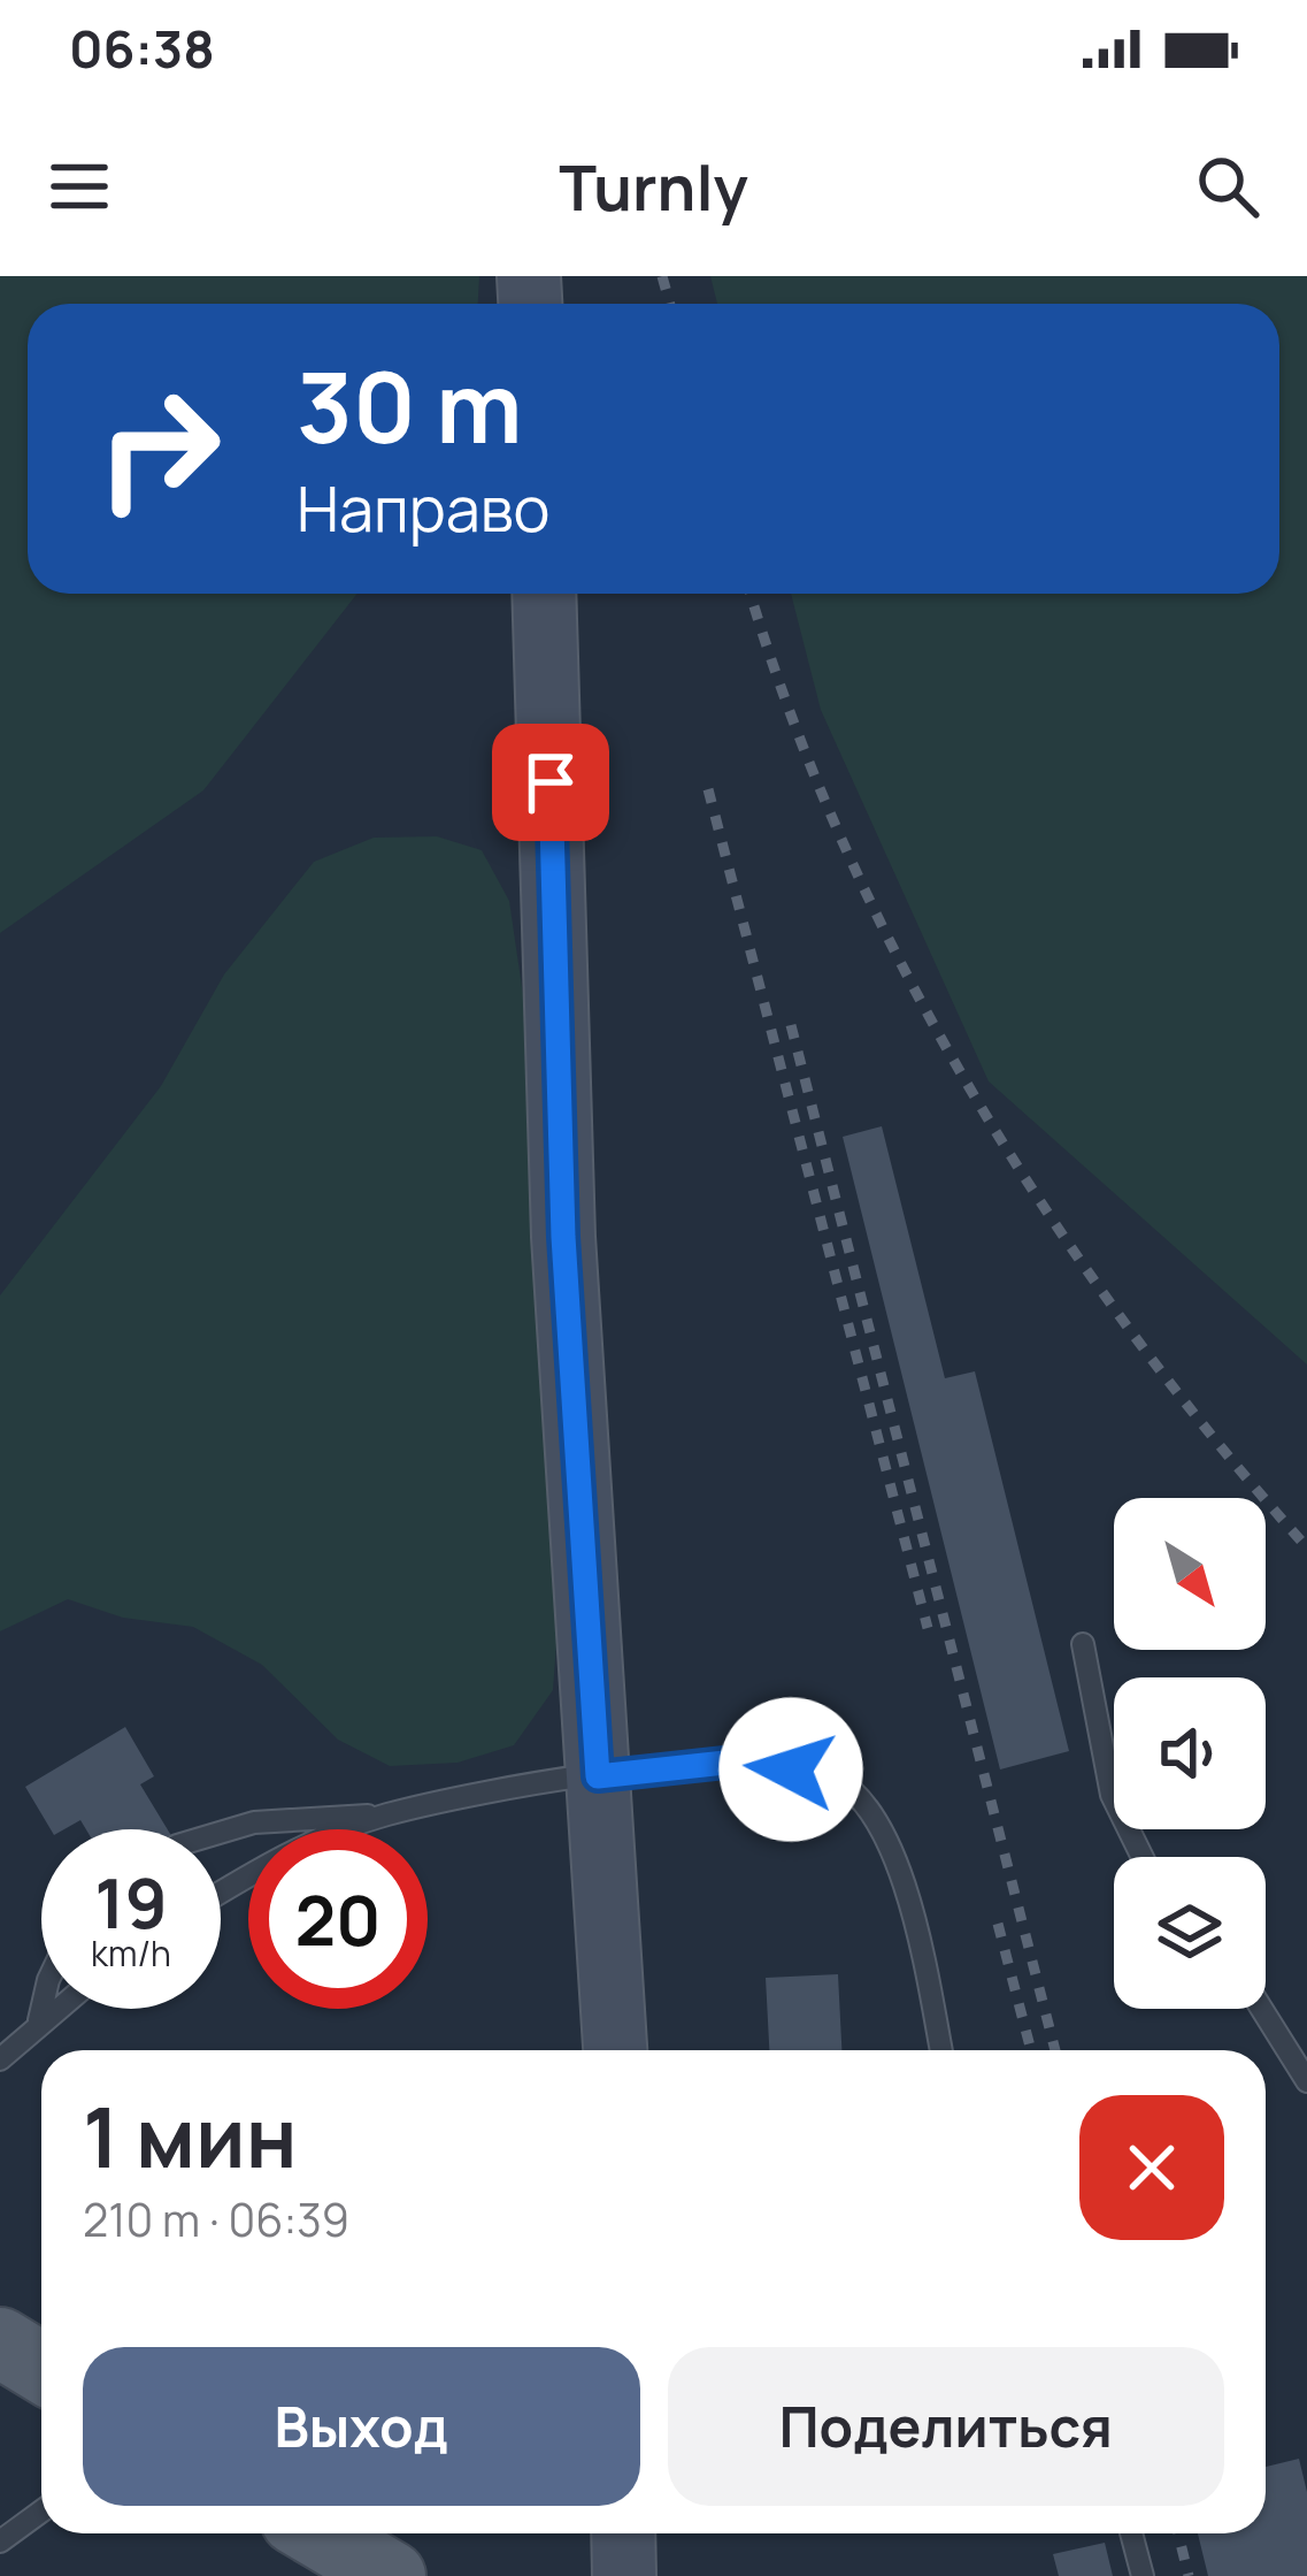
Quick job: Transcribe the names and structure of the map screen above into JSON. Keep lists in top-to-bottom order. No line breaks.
{"north":"bottom right","page":{"status":"06:38","header":"Turnly","turn":["30 m","Направо"],"speed":"19 km/h","limit":"20","heading":["1 мин","210 m · 06:39"],"buttons":["Выход","Поделиться"]}}
